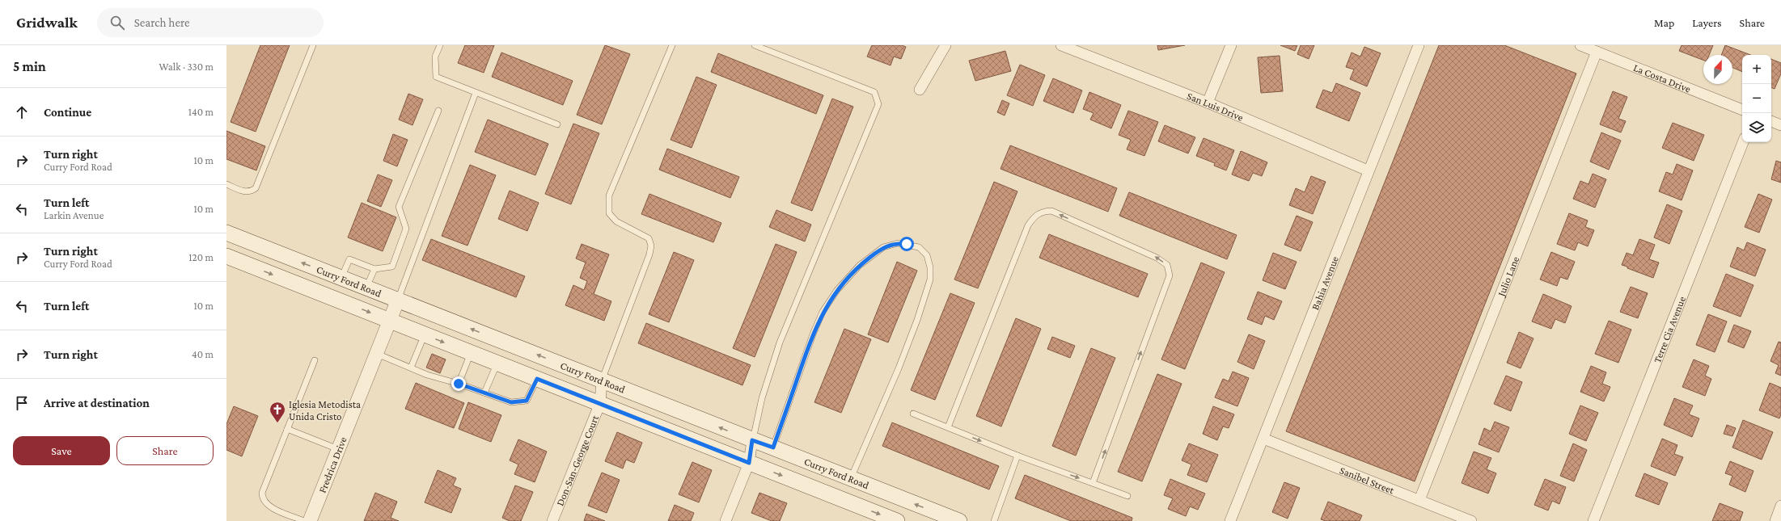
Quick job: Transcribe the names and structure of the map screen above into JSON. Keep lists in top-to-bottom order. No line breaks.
{"streets":{"main road":["Curry Ford Road"],"street":["La Costa Drive","San Luis Drive","Julio Lane","Bahia Avenue","Terre Cia Avenue","Don-San-George Court","Fredrica Drive","Sanibel Street"]},"crossings":[["La Costa Drive","Julio Lane"],["San Luis Drive","Bahia Avenue"],["Julio Lane","Sanibel Street"],["Curry Ford Road","Don-San-George Court"],["Curry Ford Road","Fredrica Drive"],["Bahia Avenue","Sanibel Street"]],"places":{"church":["Iglesia Metodista Unida Cristo"]},"north":"top","page":{"header":"Gridwalk","search":"Search here","nav":["Map","Layers","Share"],"heading":["5 min","Walk · 330 m"],"map_buttons":["+","−"],"list":[["Continue","140 m"],["Turn right","Curry Ford Road","10 m"],["Turn left","Larkin Avenue","10 m"],["Turn right","Curry Ford Road","120 m"],["Turn left","10 m"],["Turn right","40 m"],"Arrive at destination"],"buttons":["Save","Share"]}}
